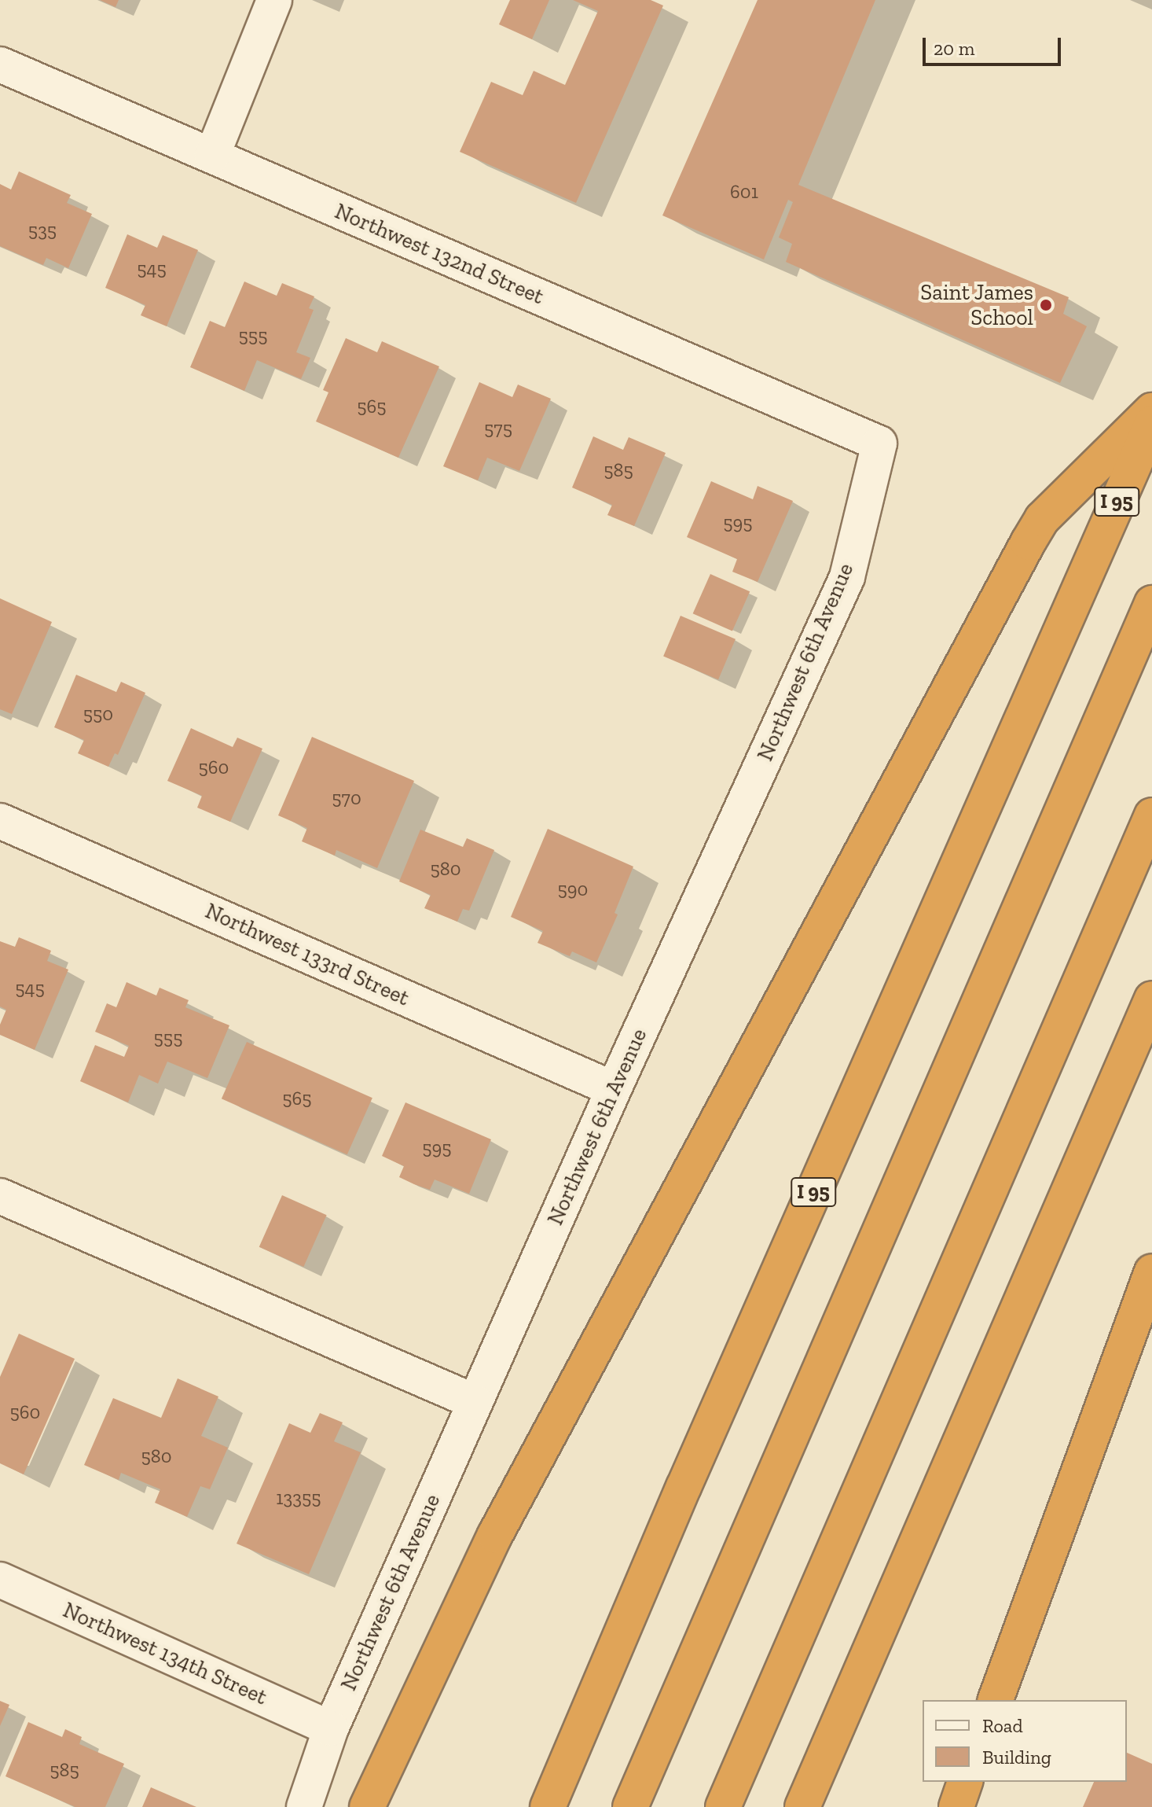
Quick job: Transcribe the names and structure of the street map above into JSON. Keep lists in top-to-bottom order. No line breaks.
{"streets":{"highway":["I 95"],"street":["Northwest 132nd Street","Northwest 6th Avenue","Northwest 133rd Street","Northwest 134th Street"]},"crossings":[["Northwest 132nd Street","Northwest 6th Avenue"],["Northwest 6th Avenue","Northwest 133rd Street"],["Northwest 6th Avenue","Northwest 134th Street"]],"places":["Saint James School"],"house_numbers":["601","535","545","555","565","575","585","595","550","560","570","580","590","545","555","565","595","560","580","13355","585"],"legend":["Road","Building"],"scale_bar":"20 m"}
